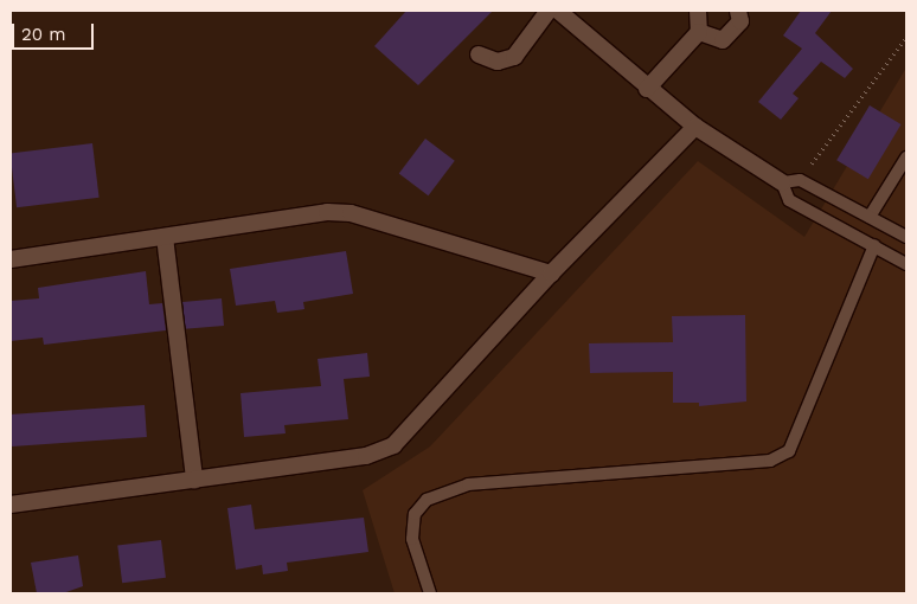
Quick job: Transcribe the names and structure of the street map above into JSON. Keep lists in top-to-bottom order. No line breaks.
{"scale_bar":"20 m"}
